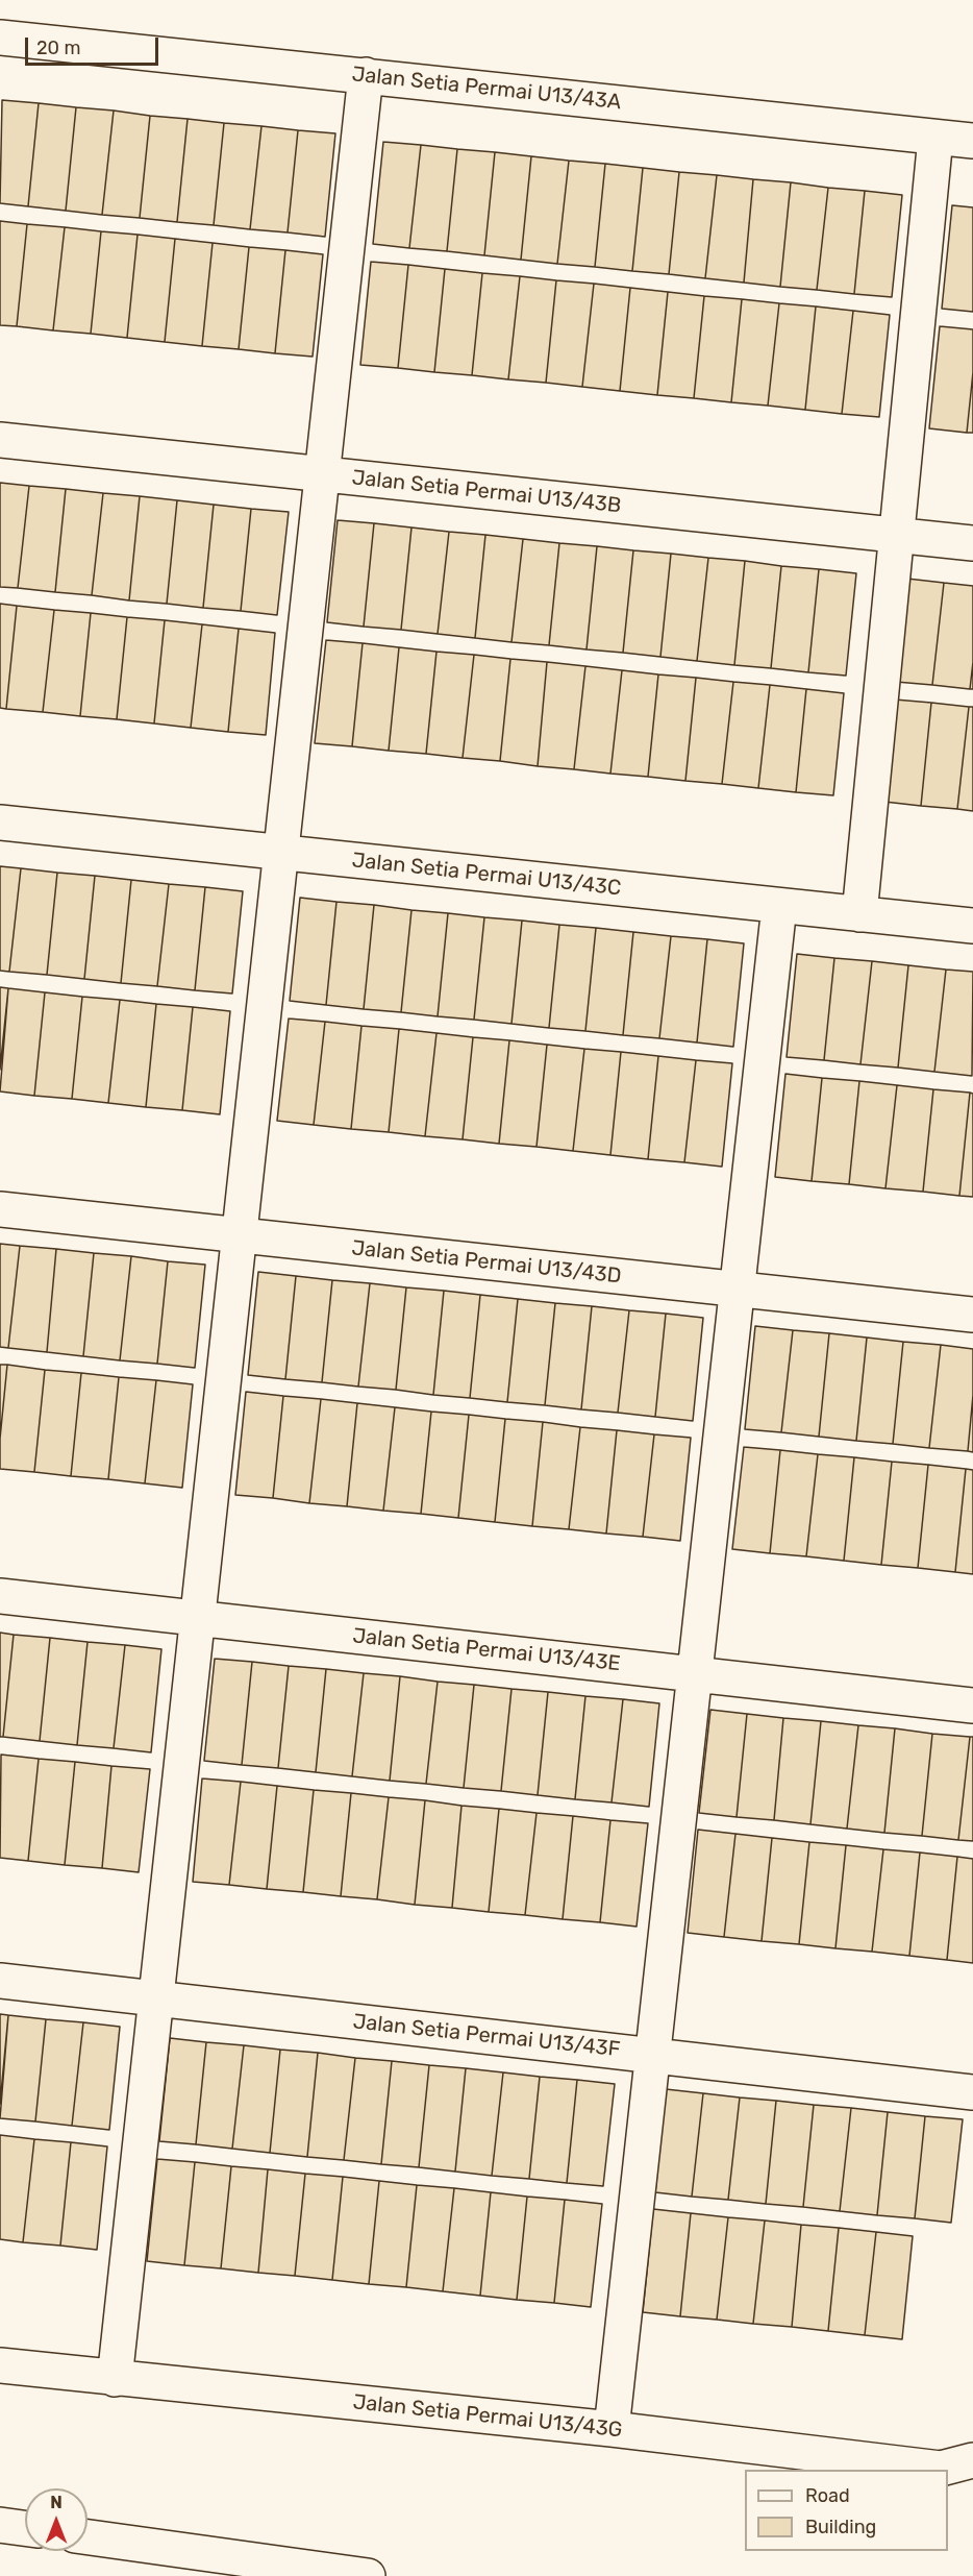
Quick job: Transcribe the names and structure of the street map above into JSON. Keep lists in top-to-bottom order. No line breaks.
{"streets":{"street":["Jalan Setia Permai U13/43A","Jalan Setia Permai U13/43B","Jalan Setia Permai U13/43C","Jalan Setia Permai U13/43D","Jalan Setia Permai U13/43E","Jalan Setia Permai U13/43F","Jalan Setia Permai U13/43G"]},"legend":["Road","Building"],"scale_bar":"20 m","north":"top"}
